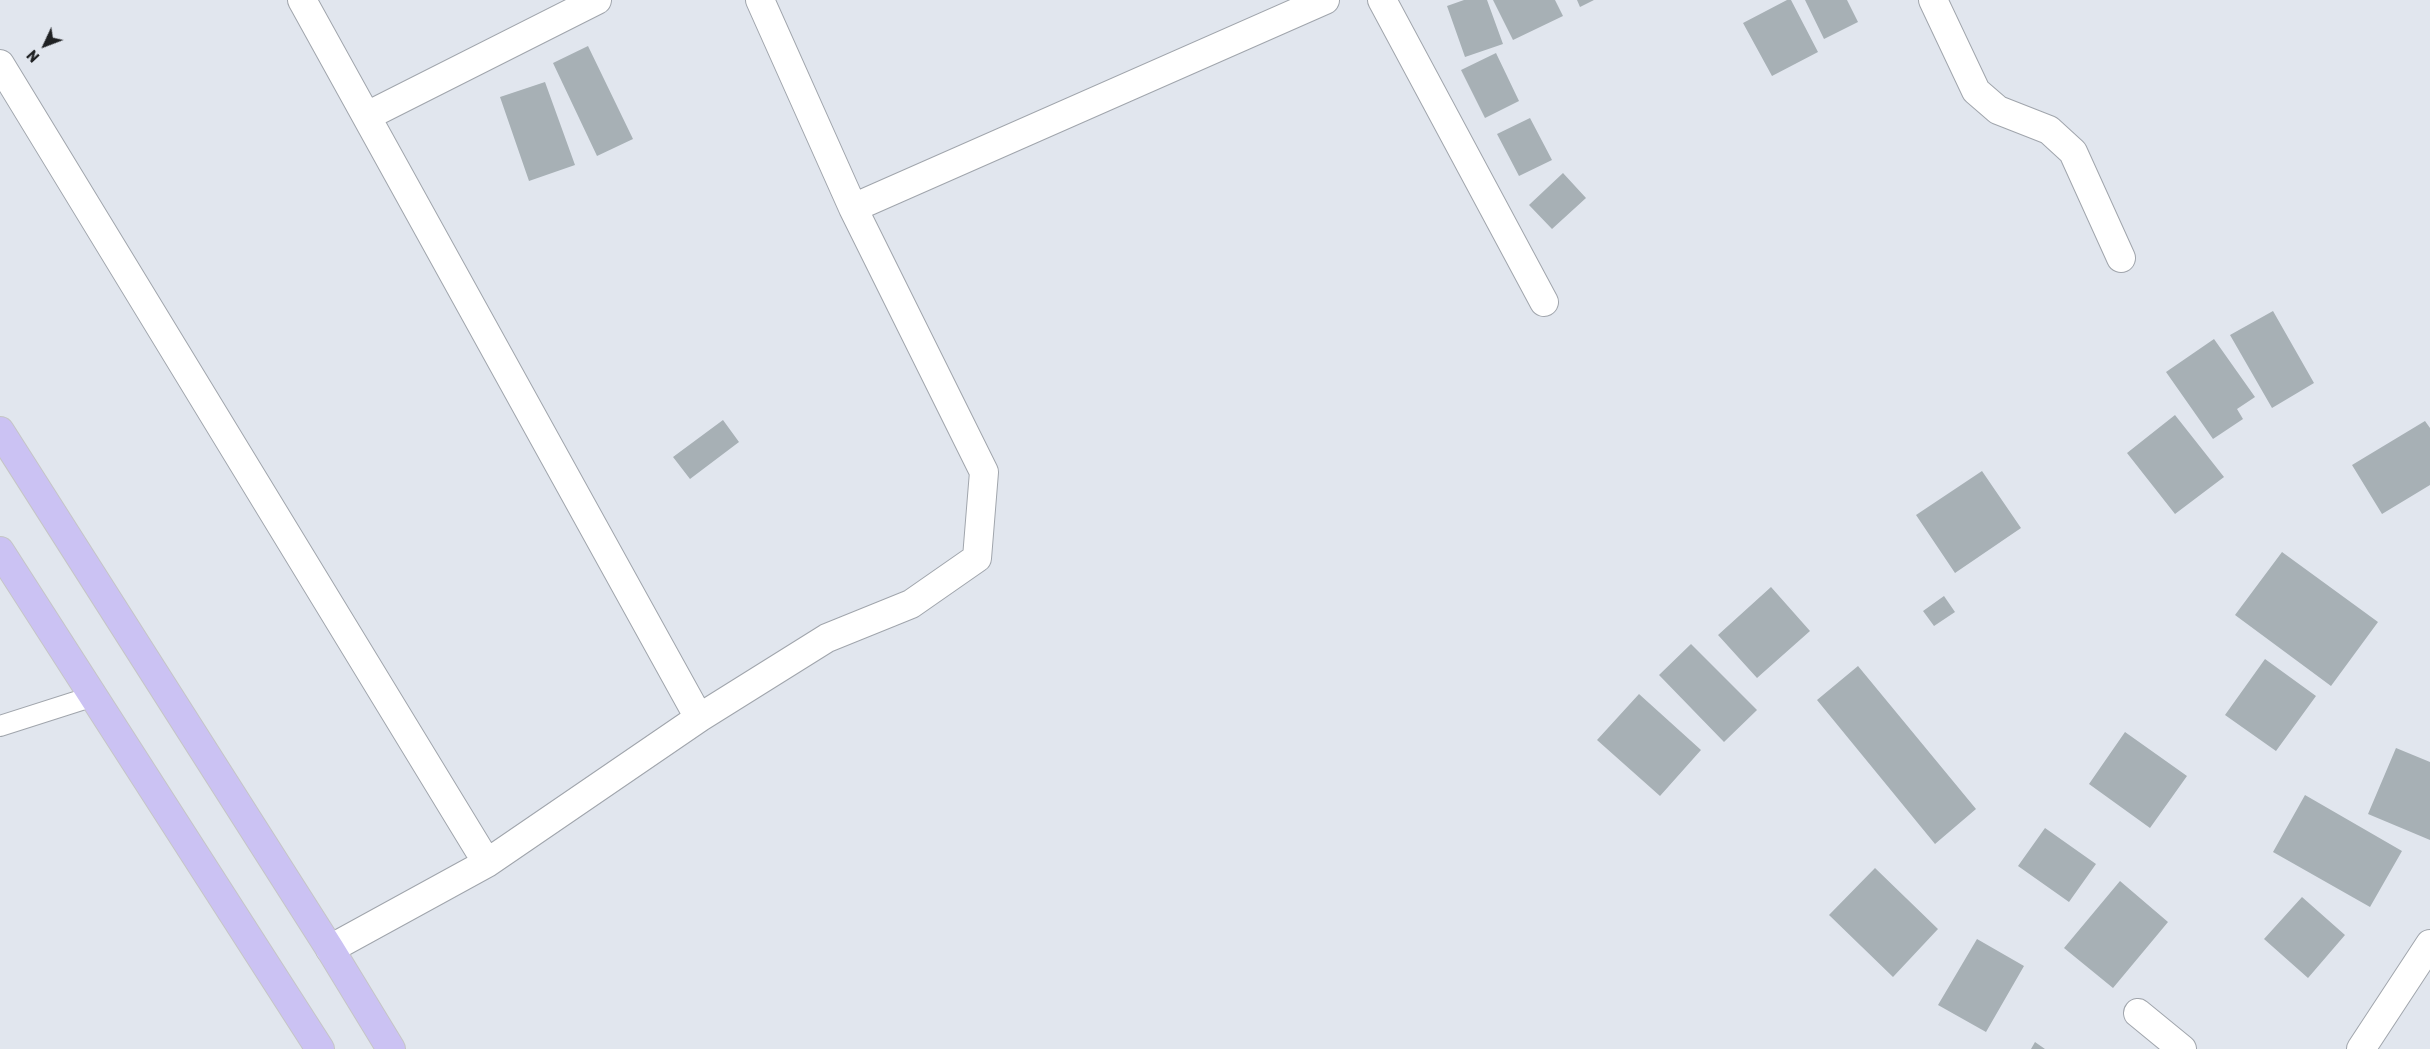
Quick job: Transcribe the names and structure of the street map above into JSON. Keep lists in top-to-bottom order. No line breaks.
{"north":"bottom left"}
